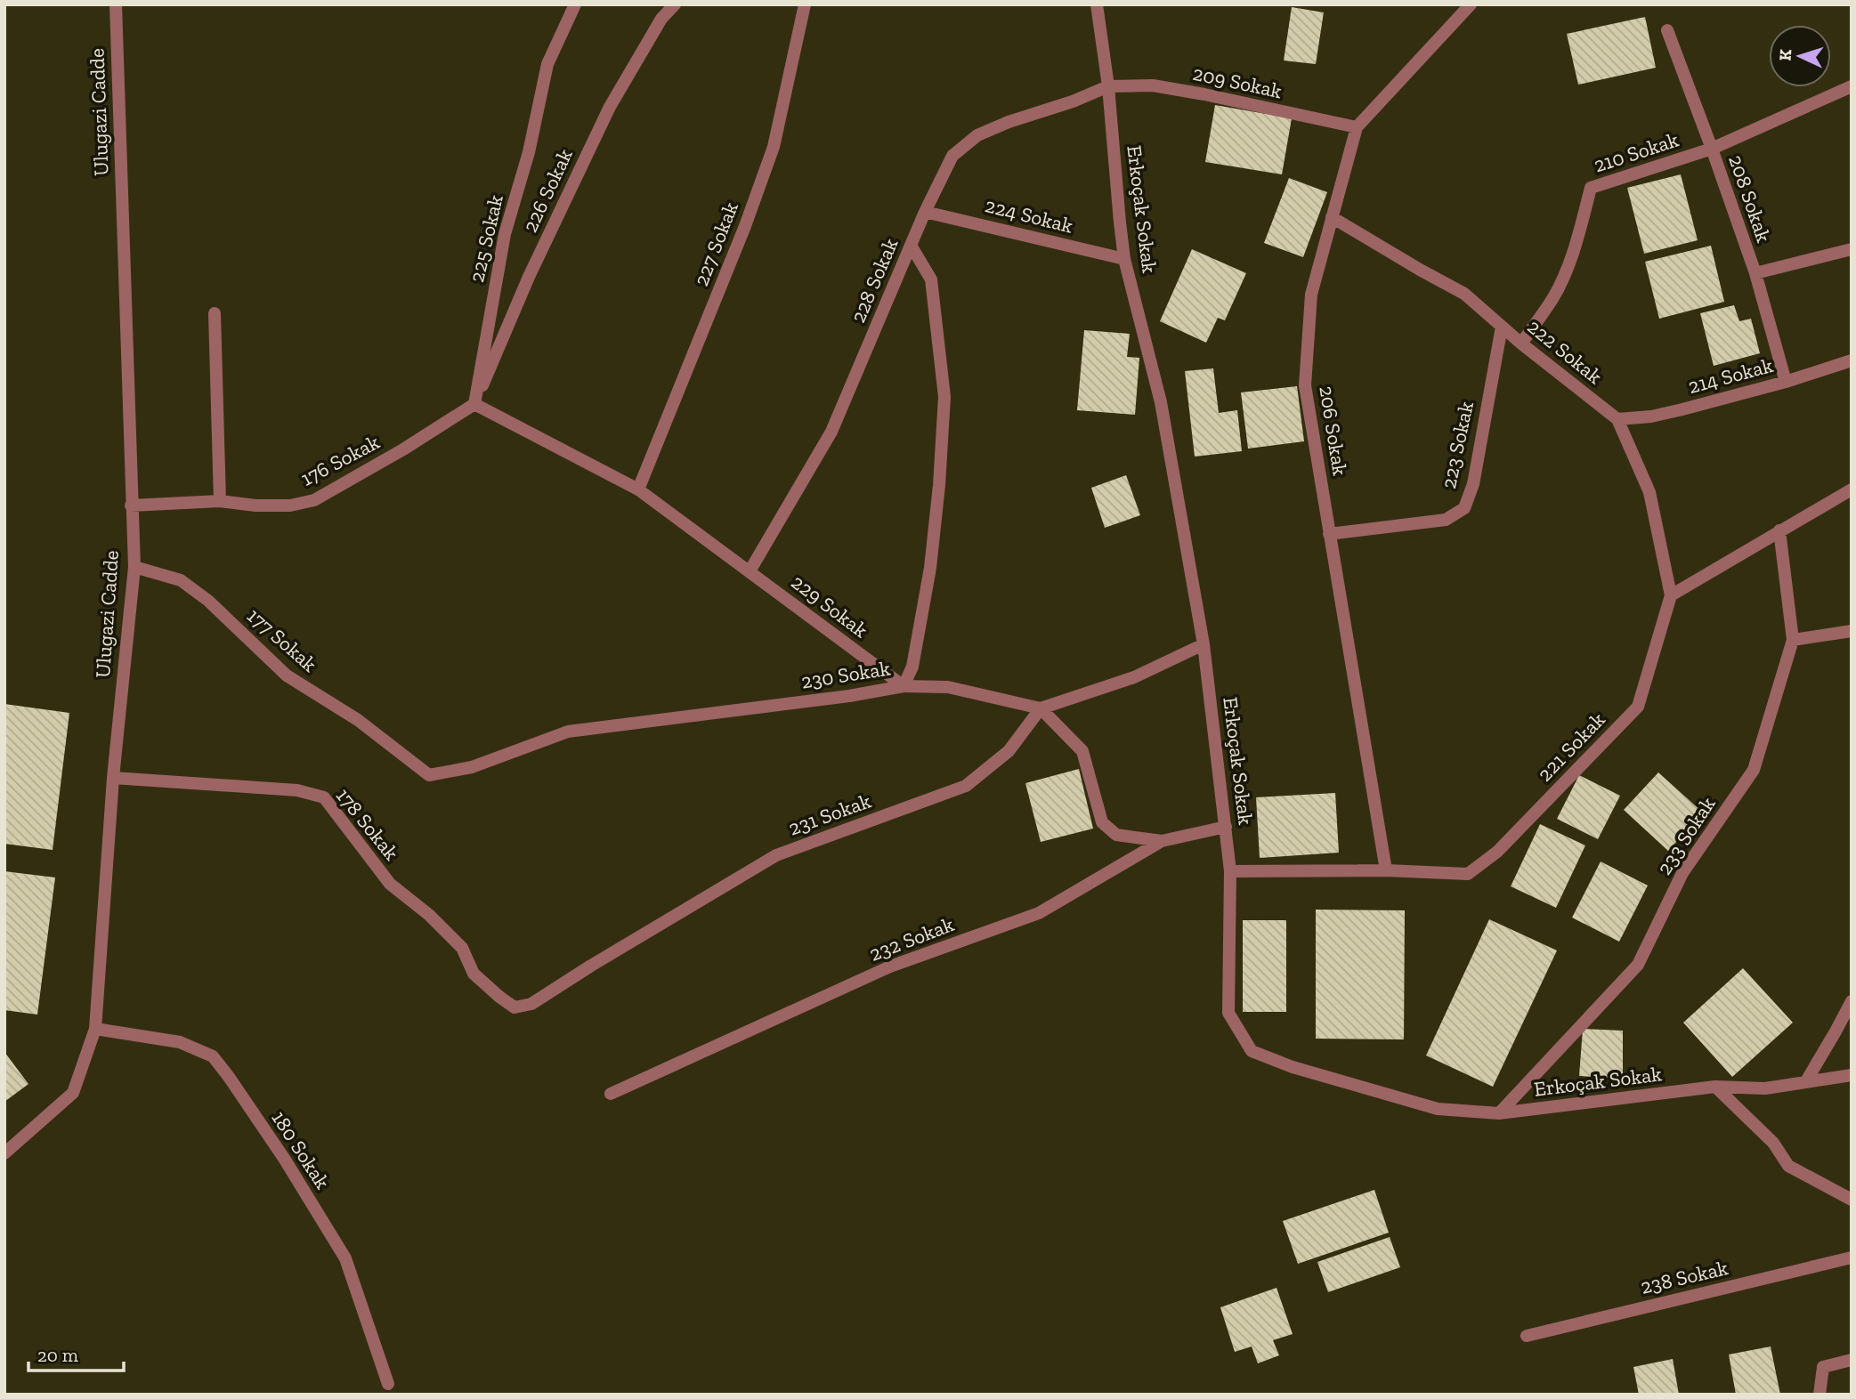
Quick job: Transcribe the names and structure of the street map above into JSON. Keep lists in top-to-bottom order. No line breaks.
{"streets":{"street":["209 Sokak","Ulugazi Cadde","210 Sokak","226 Sokak","208 Sokak","Erkoçak Sokak","224 Sokak","225 Sokak","227 Sokak","228 Sokak","222 Sokak","214 Sokak","206 Sokak","223 Sokak","176 Sokak","229 Sokak","177 Sokak","230 Sokak","221 Sokak","231 Sokak","178 Sokak","233 Sokak","232 Sokak","180 Sokak","238 Sokak"]},"crossings":[["209 Sokak","Erkoçak Sokak"],["209 Sokak","228 Sokak"],["209 Sokak","206 Sokak"],["Ulugazi Cadde","176 Sokak"],["Ulugazi Cadde","177 Sokak"],["Ulugazi Cadde","178 Sokak"],["Ulugazi Cadde","180 Sokak"],["210 Sokak","208 Sokak"],["210 Sokak","222 Sokak"],["226 Sokak","225 Sokak"],["226 Sokak","176 Sokak"],["226 Sokak","229 Sokak"],["208 Sokak","214 Sokak"],["Erkoçak Sokak","224 Sokak"],["Erkoçak Sokak","228 Sokak"],["Erkoçak Sokak","221 Sokak"],["Erkoçak Sokak","233 Sokak"],["Erkoçak Sokak","232 Sokak"],["224 Sokak","228 Sokak"],["225 Sokak","176 Sokak"],["225 Sokak","229 Sokak"],["227 Sokak","229 Sokak"],["228 Sokak","229 Sokak"],["228 Sokak","230 Sokak"],["222 Sokak","214 Sokak"],["222 Sokak","206 Sokak"],["222 Sokak","223 Sokak"],["222 Sokak","221 Sokak"],["206 Sokak","223 Sokak"],["206 Sokak","221 Sokak"],["176 Sokak","229 Sokak"],["229 Sokak","230 Sokak"],["177 Sokak","230 Sokak"],["231 Sokak","178 Sokak"]],"scale_bar":"20 m","north":"left"}
